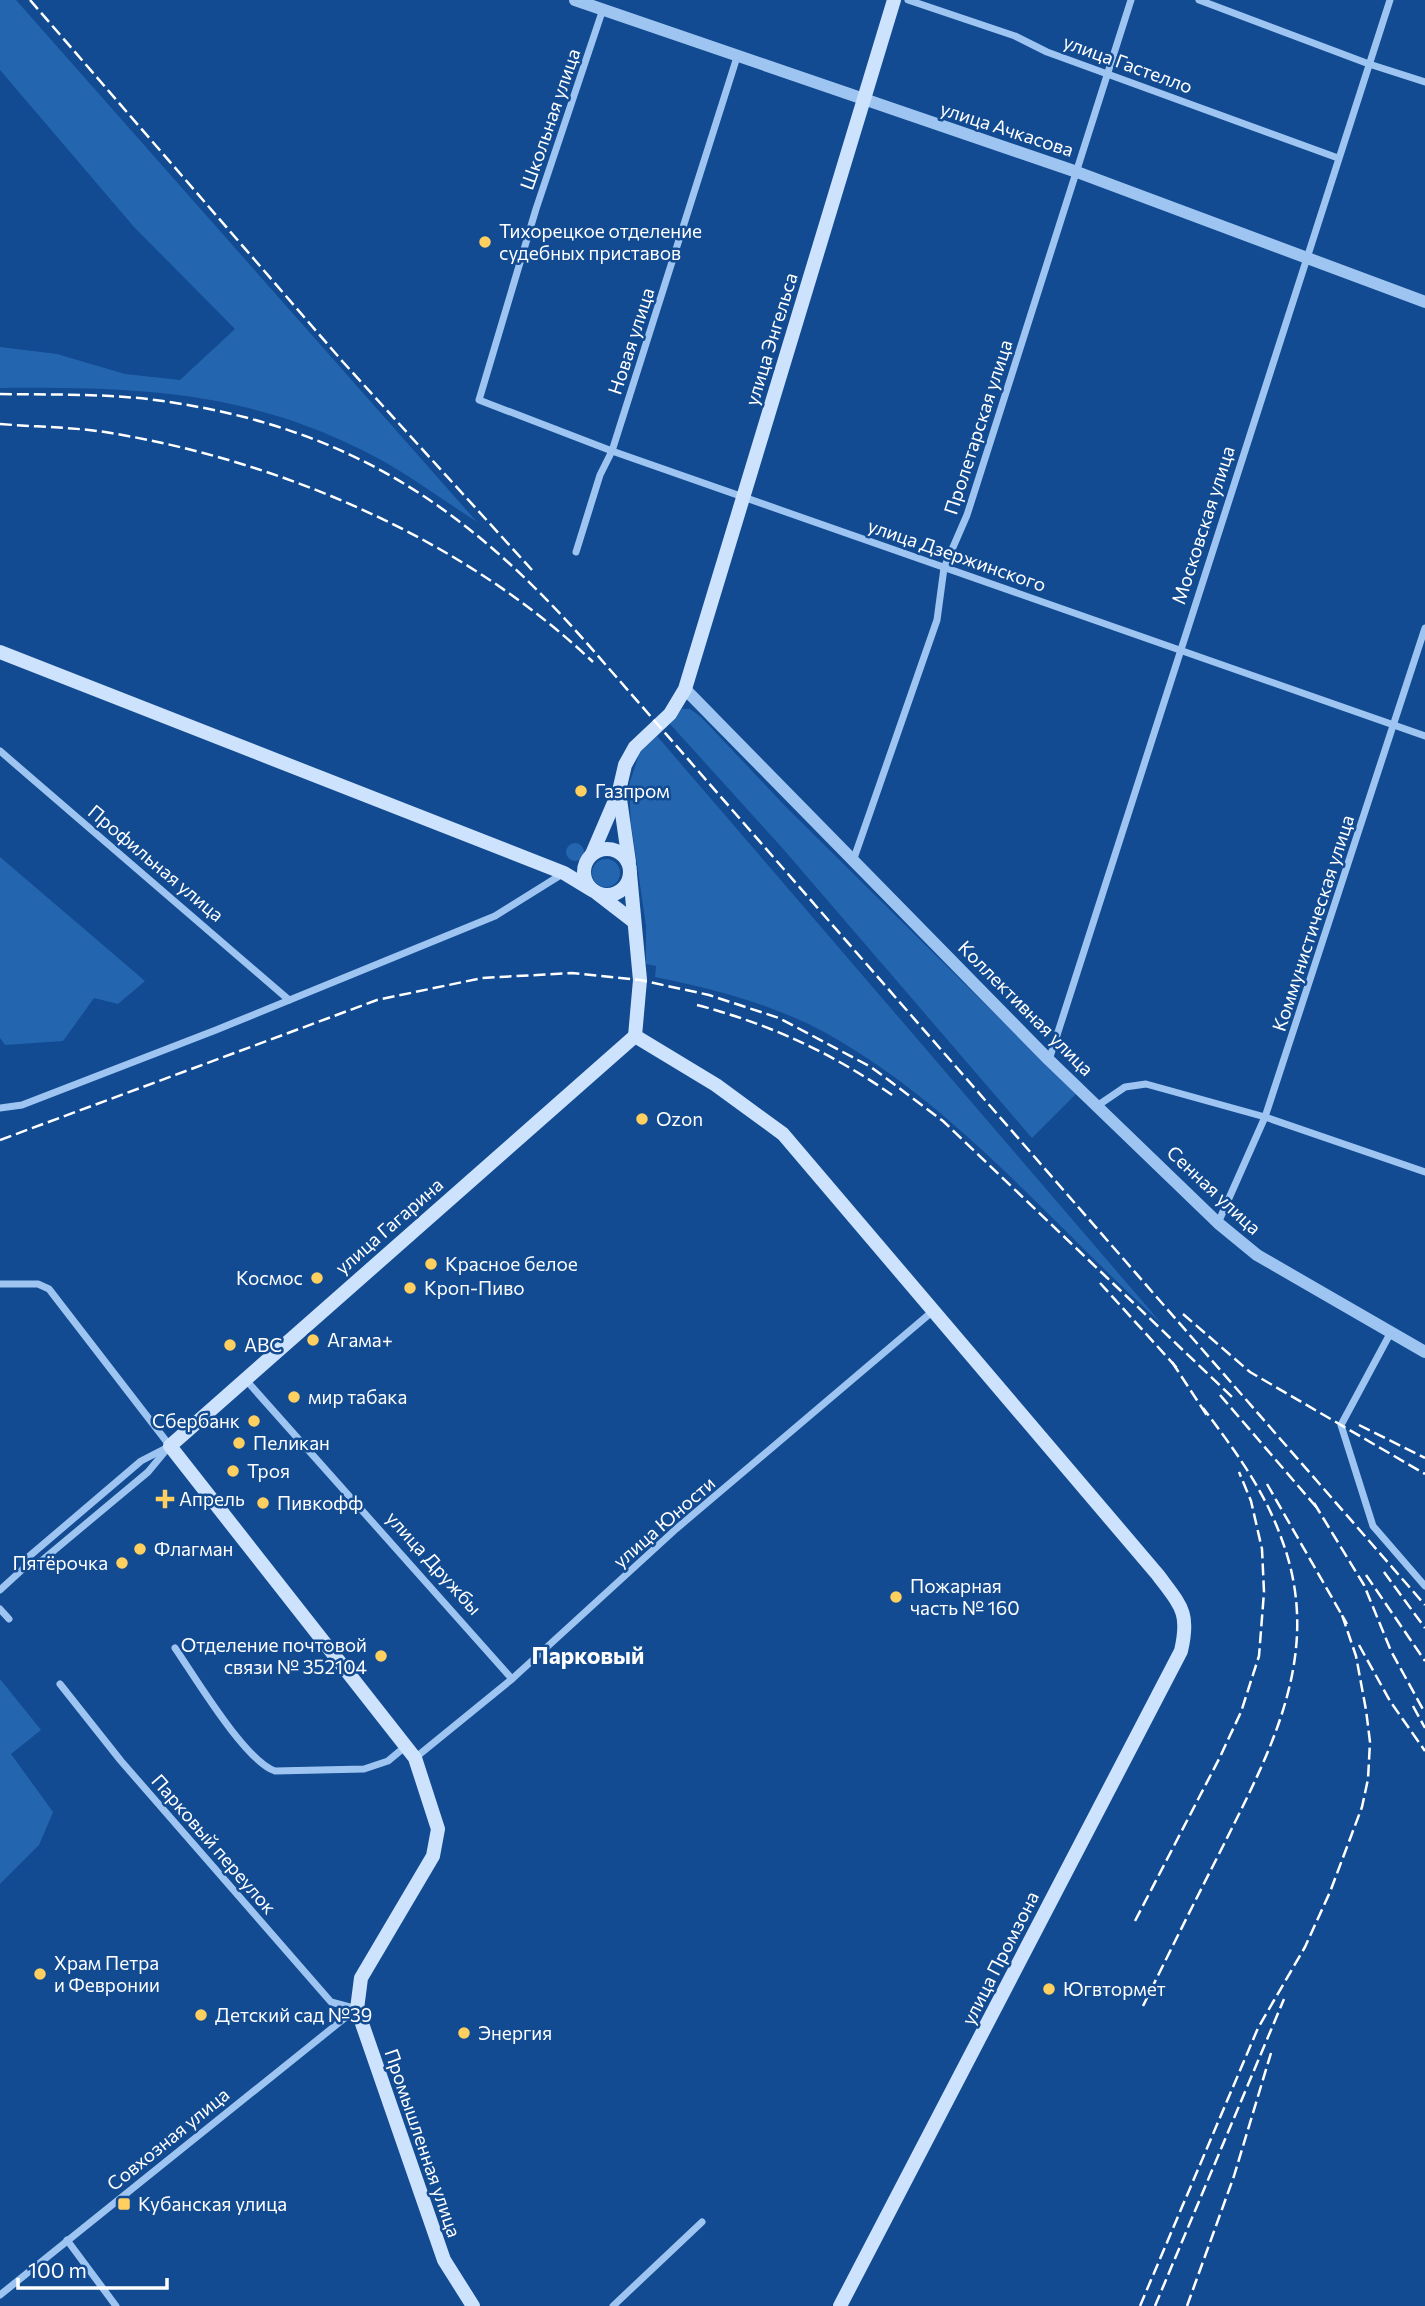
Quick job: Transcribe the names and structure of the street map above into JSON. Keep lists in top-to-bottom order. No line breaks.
{"streets":{"main road":["улица Энгельса","улица Гагарина","улица Промзона","Промышленная улица"],"street":["улица Гастелло","Школьная улица","улица Ачкасова","Новая улица","Пролетарская улица","Московская улица","улица Дзержинского","Профильная улица","Коммунистическая улица","Коллективная улица","Сенная улица","улица Юности","улица Дружбы","Парковый переулок","Совхозная улица"]},"crossings":[["улица Гастелло","Пролетарская улица"],["улица Гастелло","Московская улица"],["Школьная улица","улица Ачкасова"],["Школьная улица","улица Дзержинского"],["улица Ачкасова","улица Энгельса"],["улица Ачкасова","Новая улица"],["улица Ачкасова","Пролетарская улица"],["улица Ачкасова","Московская улица"],["улица Энгельса","улица Дзержинского"],["улица Энгельса","Коллективная улица"],["Новая улица","улица Дзержинского"],["Пролетарская улица","улица Дзержинского"],["Пролетарская улица","Коллективная улица"],["Московская улица","улица Дзержинского"],["Московская улица","Коллективная улица"],["улица Дзержинского","Коммунистическая улица"],["Коммунистическая улица","Сенная улица"],["Коллективная улица","Сенная улица"],["улица Гагарина","улица Дружбы"],["улица Юности","улица Дружбы"],["улица Юности","улица Промзона"],["Парковый переулок","Совхозная улица"],["Парковый переулок","Промышленная улица"],["Совхозная улица","Промышленная улица"]],"districts":["Парковый"],"places":{"other":["Тихорецкое отделение судебных приставов","Газпром","Ozon","Красное белое","Космос","Кроп-Пиво","Агама+","ABC","мир табака","Сбербанк","Пеликан","Троя","Пивкофф","Флагман","Пятёрочка","Пожарная часть № 160","Отделение почтовой связи № 352104","Храм Петра и Февронии","Югвтормет","Детский сад №39","Энергия"],"health":["Апрель"],"transit":["Кубанская улица"]},"scale_bar":"100 m"}
